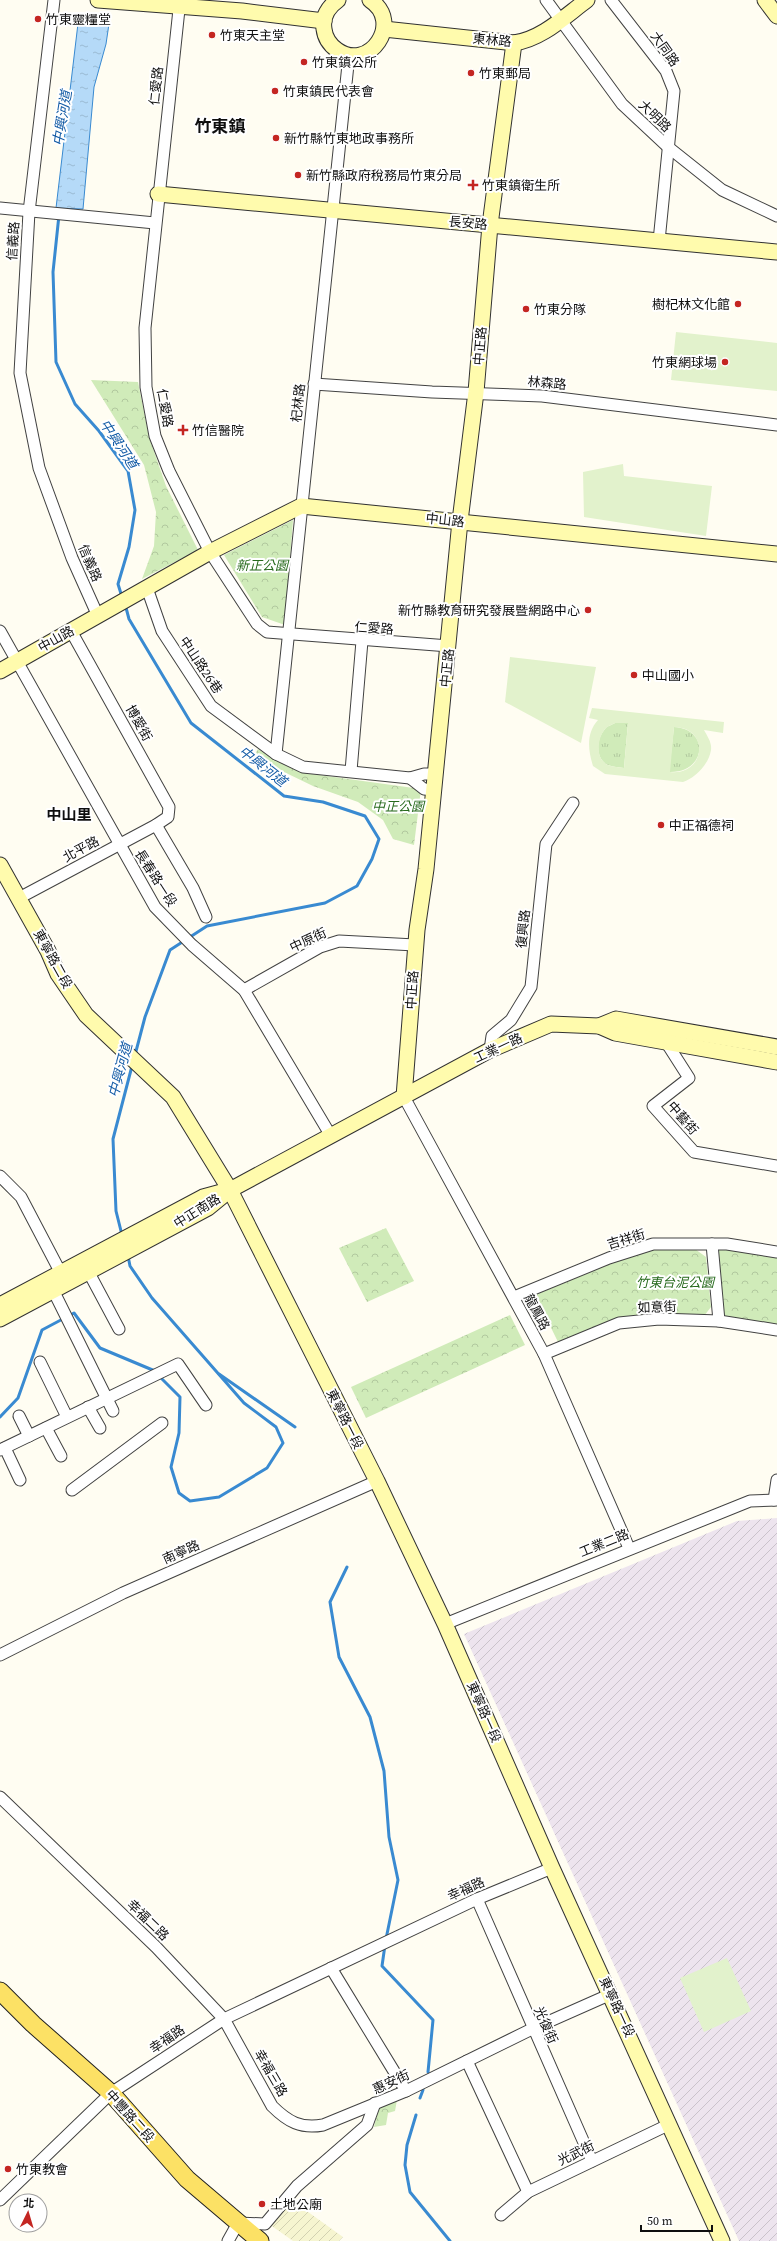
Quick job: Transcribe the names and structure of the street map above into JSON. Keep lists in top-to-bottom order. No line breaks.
{"streets":{"main road":["中豐路二段"],"street":["東林路","大同路","仁愛路","大明路","長安路","信義路","中正路","林森路","杞林路","中山路","中山路26巷","博愛街","北平路","長春路一段","復興路","中原街","東寧路二段","工業一路","中藝街","中正南路","吉祥街","如意街","龍鳳路","東寧路一段","工業二路","南寧路","幸福路","幸福二路","光復街","幸福三路","惠安街","光武街"]},"crossings":[["東林路","大明路"],["東林路","中正路"],["大同路","大明路"],["大同路","長安路"],["仁愛路","長安路"],["仁愛路","中正路"],["仁愛路","杞林路"],["長安路","中正路"],["長安路","杞林路"],["信義路","中山路"],["中正路","林森路"],["中正路","中山路"],["中正路","中原街"],["中正路","工業一路"],["中正路","龍鳳路"],["林森路","杞林路"],["杞林路","中山路"],["杞林路","中山路26巷"],["中山路","中山路26巷"],["中山路","博愛街"],["中山路","長春路一段"],["博愛街","北平路"],["北平路","長春路一段"],["北平路","東寧路二段"],["長春路一段","中原街"],["復興路","工業一路"],["東寧路二段","中正南路"],["東寧路二段","東寧路一段"],["工業一路","中藝街"],["工業一路","龍鳳路"],["中正南路","東寧路一段"],["吉祥街","龍鳳路"],["如意街","龍鳳路"],["龍鳳路","工業二路"],["東寧路一段","工業二路"],["東寧路一段","南寧路"],["東寧路一段","幸福路"],["東寧路一段","惠安街"],["東寧路一段","光武街"],["幸福路","幸福二路"],["幸福路","光復街"],["幸福路","幸福三路"],["幸福路","中豐路二段"],["幸福二路","幸福三路"],["光復街","惠安街"],["光復街","光武街"],["幸福三路","惠安街"],["惠安街","中豐路二段"]],"districts":["竹東鎮","中山里"],"water":["中興河道"],"parks":["新正公園","中正公園","竹東台泥公園"],"places":{"other":["竹東靈糧堂","竹東天主堂","竹東鎮公所","竹東郵局","竹東鎮民代表會","新竹縣竹東地政事務所","新竹縣政府稅務局竹東分局","樹杞林文化館","竹東分隊","竹東網球場","新竹縣教育研究發展暨網路中心","中山國小","中正福德祠","竹東教會","土地公廟"],"health":["竹東鎮衛生所","竹信醫院"]},"scale_bar":"50 m","north":"top"}
